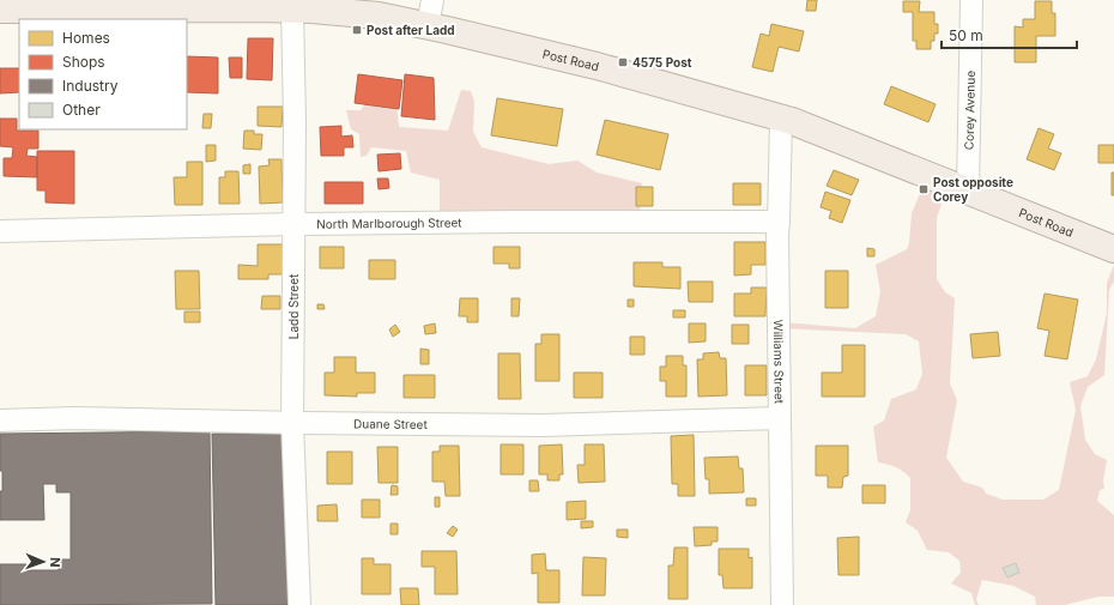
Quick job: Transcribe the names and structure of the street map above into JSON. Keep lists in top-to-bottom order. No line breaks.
{"streets":{"main road":["Post Road"],"street":["Corey Avenue","North Marlborough Street","Ladd Street","Williams Street","Duane Street"]},"crossings":[["Post Road","Corey Avenue"],["Post Road","Ladd Street"],["Post Road","Williams Street"],["North Marlborough Street","Ladd Street"],["North Marlborough Street","Williams Street"],["Ladd Street","Duane Street"],["Williams Street","Duane Street"]],"places":{"transit":["Post after Ladd","4575 Post","Post opposite Corey"]},"legend":["Homes","Shops","Industry","Other"],"scale_bar":"50 m","north":"right"}
